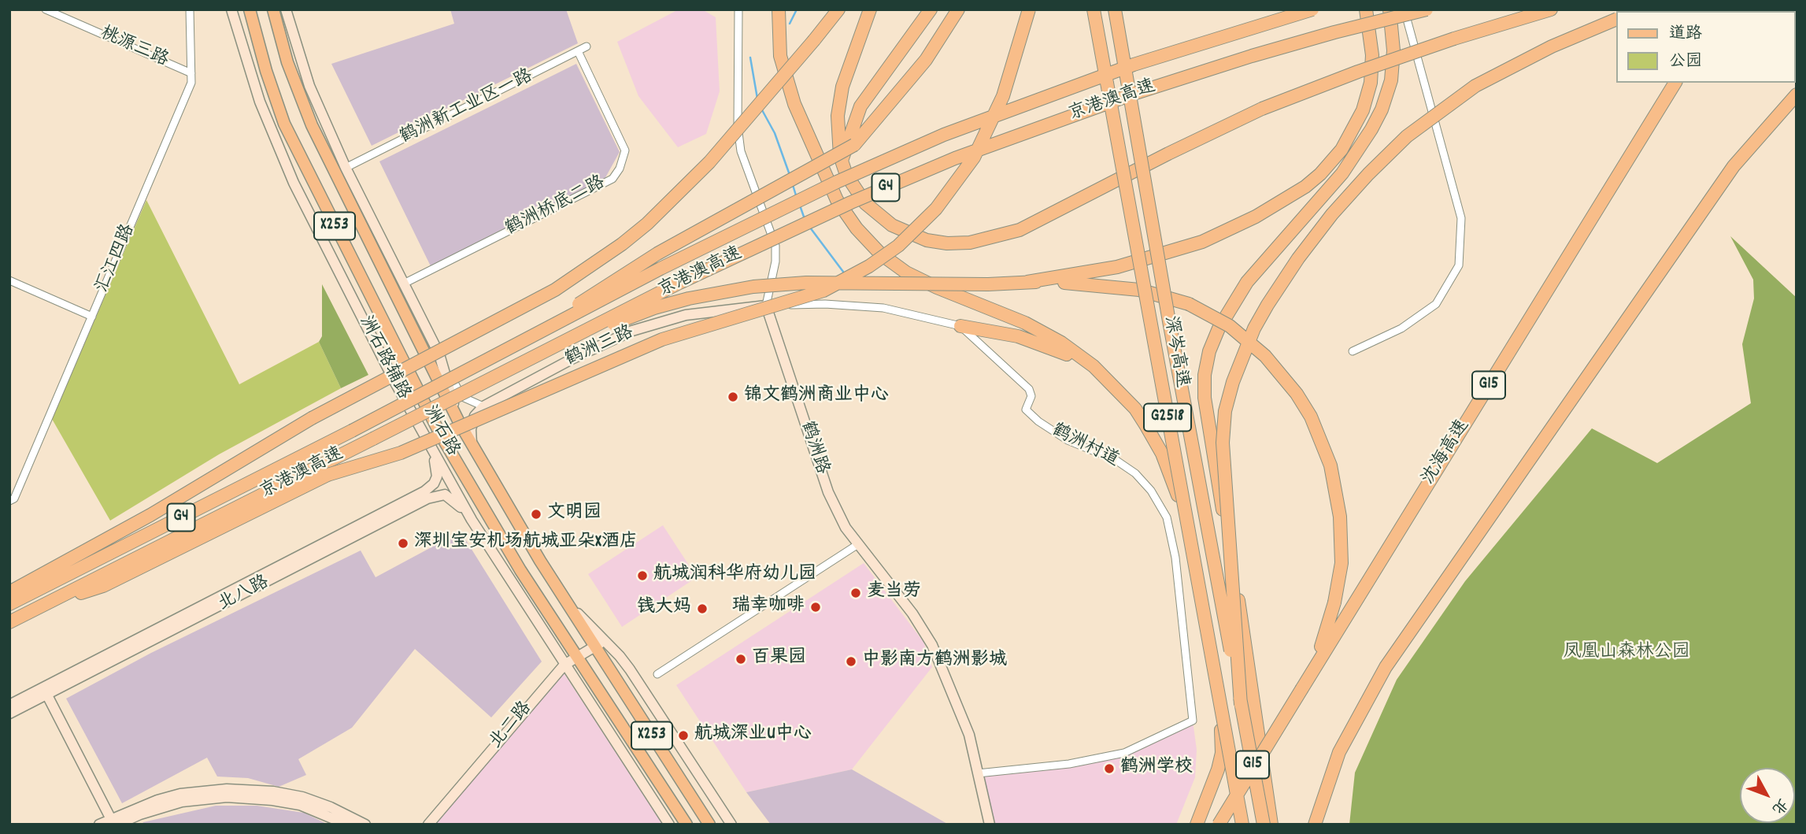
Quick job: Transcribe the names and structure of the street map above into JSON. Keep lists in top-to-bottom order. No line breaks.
{"streets":{"highway":["京港澳高速","G4","深岑高速","G15","G2518","沈海高速"],"main road":["X253","洲石路"],"street":["桃源三路","鹤洲新工业区一路","鹤洲桥底二路","汇江四路","鹤洲三路","洲石路辅路","鹤洲村道","鹤洲路","北八路","北二路"]},"crossings":[["桃源三路","汇江四路"],["鹤洲新工业区一路","鹤洲桥底二路"],["鹤洲三路","鹤洲村道"],["鹤洲三路","鹤洲路"],["深岑高速","G15"],["洲石路辅路","北八路"],["洲石路辅路","北二路"],["洲石路","北二路"],["鹤洲村道","鹤洲路"]],"parks":["凤凰山森林公园"],"places":["锦文鹤洲商业中心","文明园","深圳宝安机场航城亚朵X酒店","航城润科华府幼儿园","麦当劳","瑞幸咖啡","钱大妈","百果园","中影南方鹤洲影城","航城深业U中心","鹤洲学校"],"legend":["道路","公园"],"north":"bottom right"}
